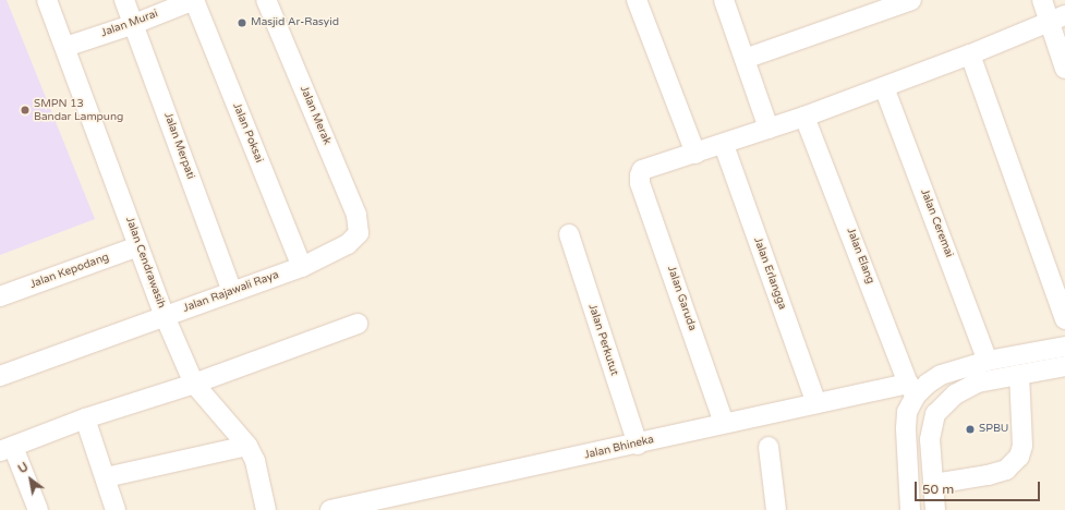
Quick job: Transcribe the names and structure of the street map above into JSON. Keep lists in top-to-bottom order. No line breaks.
{"streets":{"street":["Jalan Murai","Jalan Merak","Jalan Poksai","Jalan Merpati","Jalan Ceremai","Jalan Elang","Jalan Cendrawasih","Jalan Kepodang","Jalan Erlangga","Jalan Rajawali Raya","Jalan Garuda","Jalan Perkutut","Jalan Bhineka"]},"crossings":[["Jalan Murai","Jalan Poksai"],["Jalan Murai","Jalan Merpati"],["Jalan Murai","Jalan Cendrawasih"],["Jalan Merak","Jalan Rajawali Raya"],["Jalan Poksai","Jalan Rajawali Raya"],["Jalan Merpati","Jalan Rajawali Raya"],["Jalan Elang","Jalan Bhineka"],["Jalan Cendrawasih","Jalan Kepodang"],["Jalan Cendrawasih","Jalan Rajawali Raya"],["Jalan Erlangga","Jalan Bhineka"],["Jalan Garuda","Jalan Bhineka"],["Jalan Perkutut","Jalan Bhineka"]],"places":["Masjid Ar-Rasyid","SMPN 13 Bandar Lampung","SPBU"],"scale_bar":"50 m","north":"top left"}
